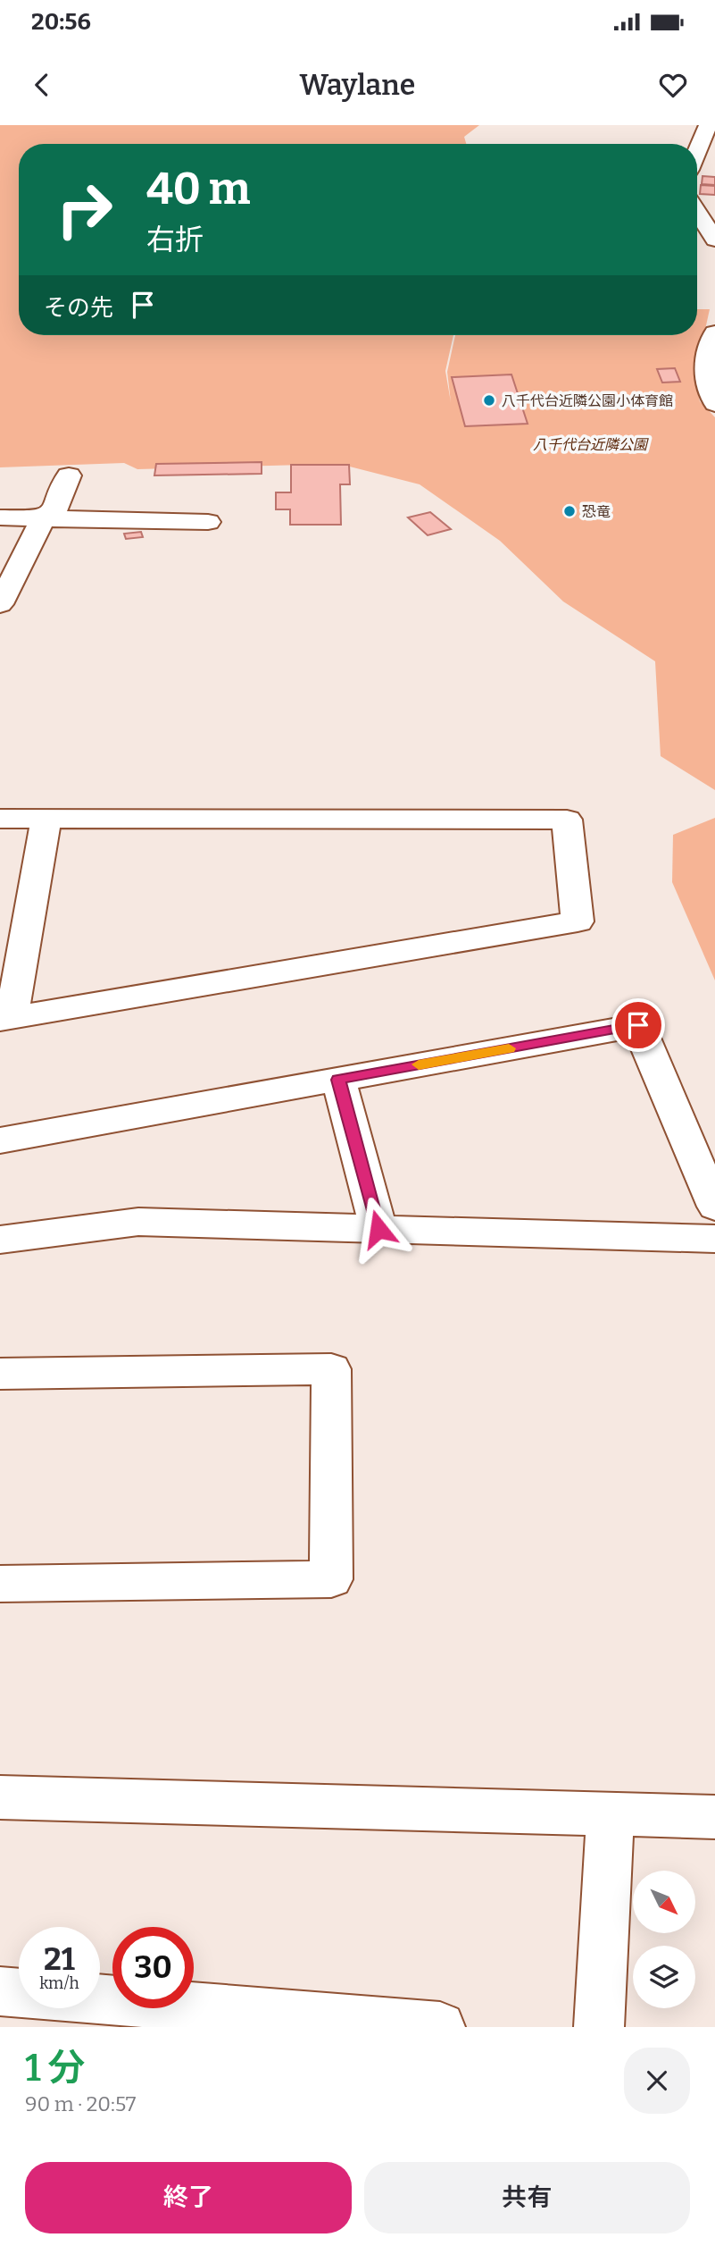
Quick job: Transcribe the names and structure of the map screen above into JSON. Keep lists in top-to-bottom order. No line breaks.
{"parks":["八千代台近隣公園"],"places":["八千代台近隣公園小体育館","恐竜"],"north":"bottom right","page":{"status":"20:56","header":"Waylane","turn":["40 m","右折"],"then":"その先","speed":"21 km/h","limit":"30","heading":["1 分","90 m · 20:57"],"buttons":["終了","共有"]}}
